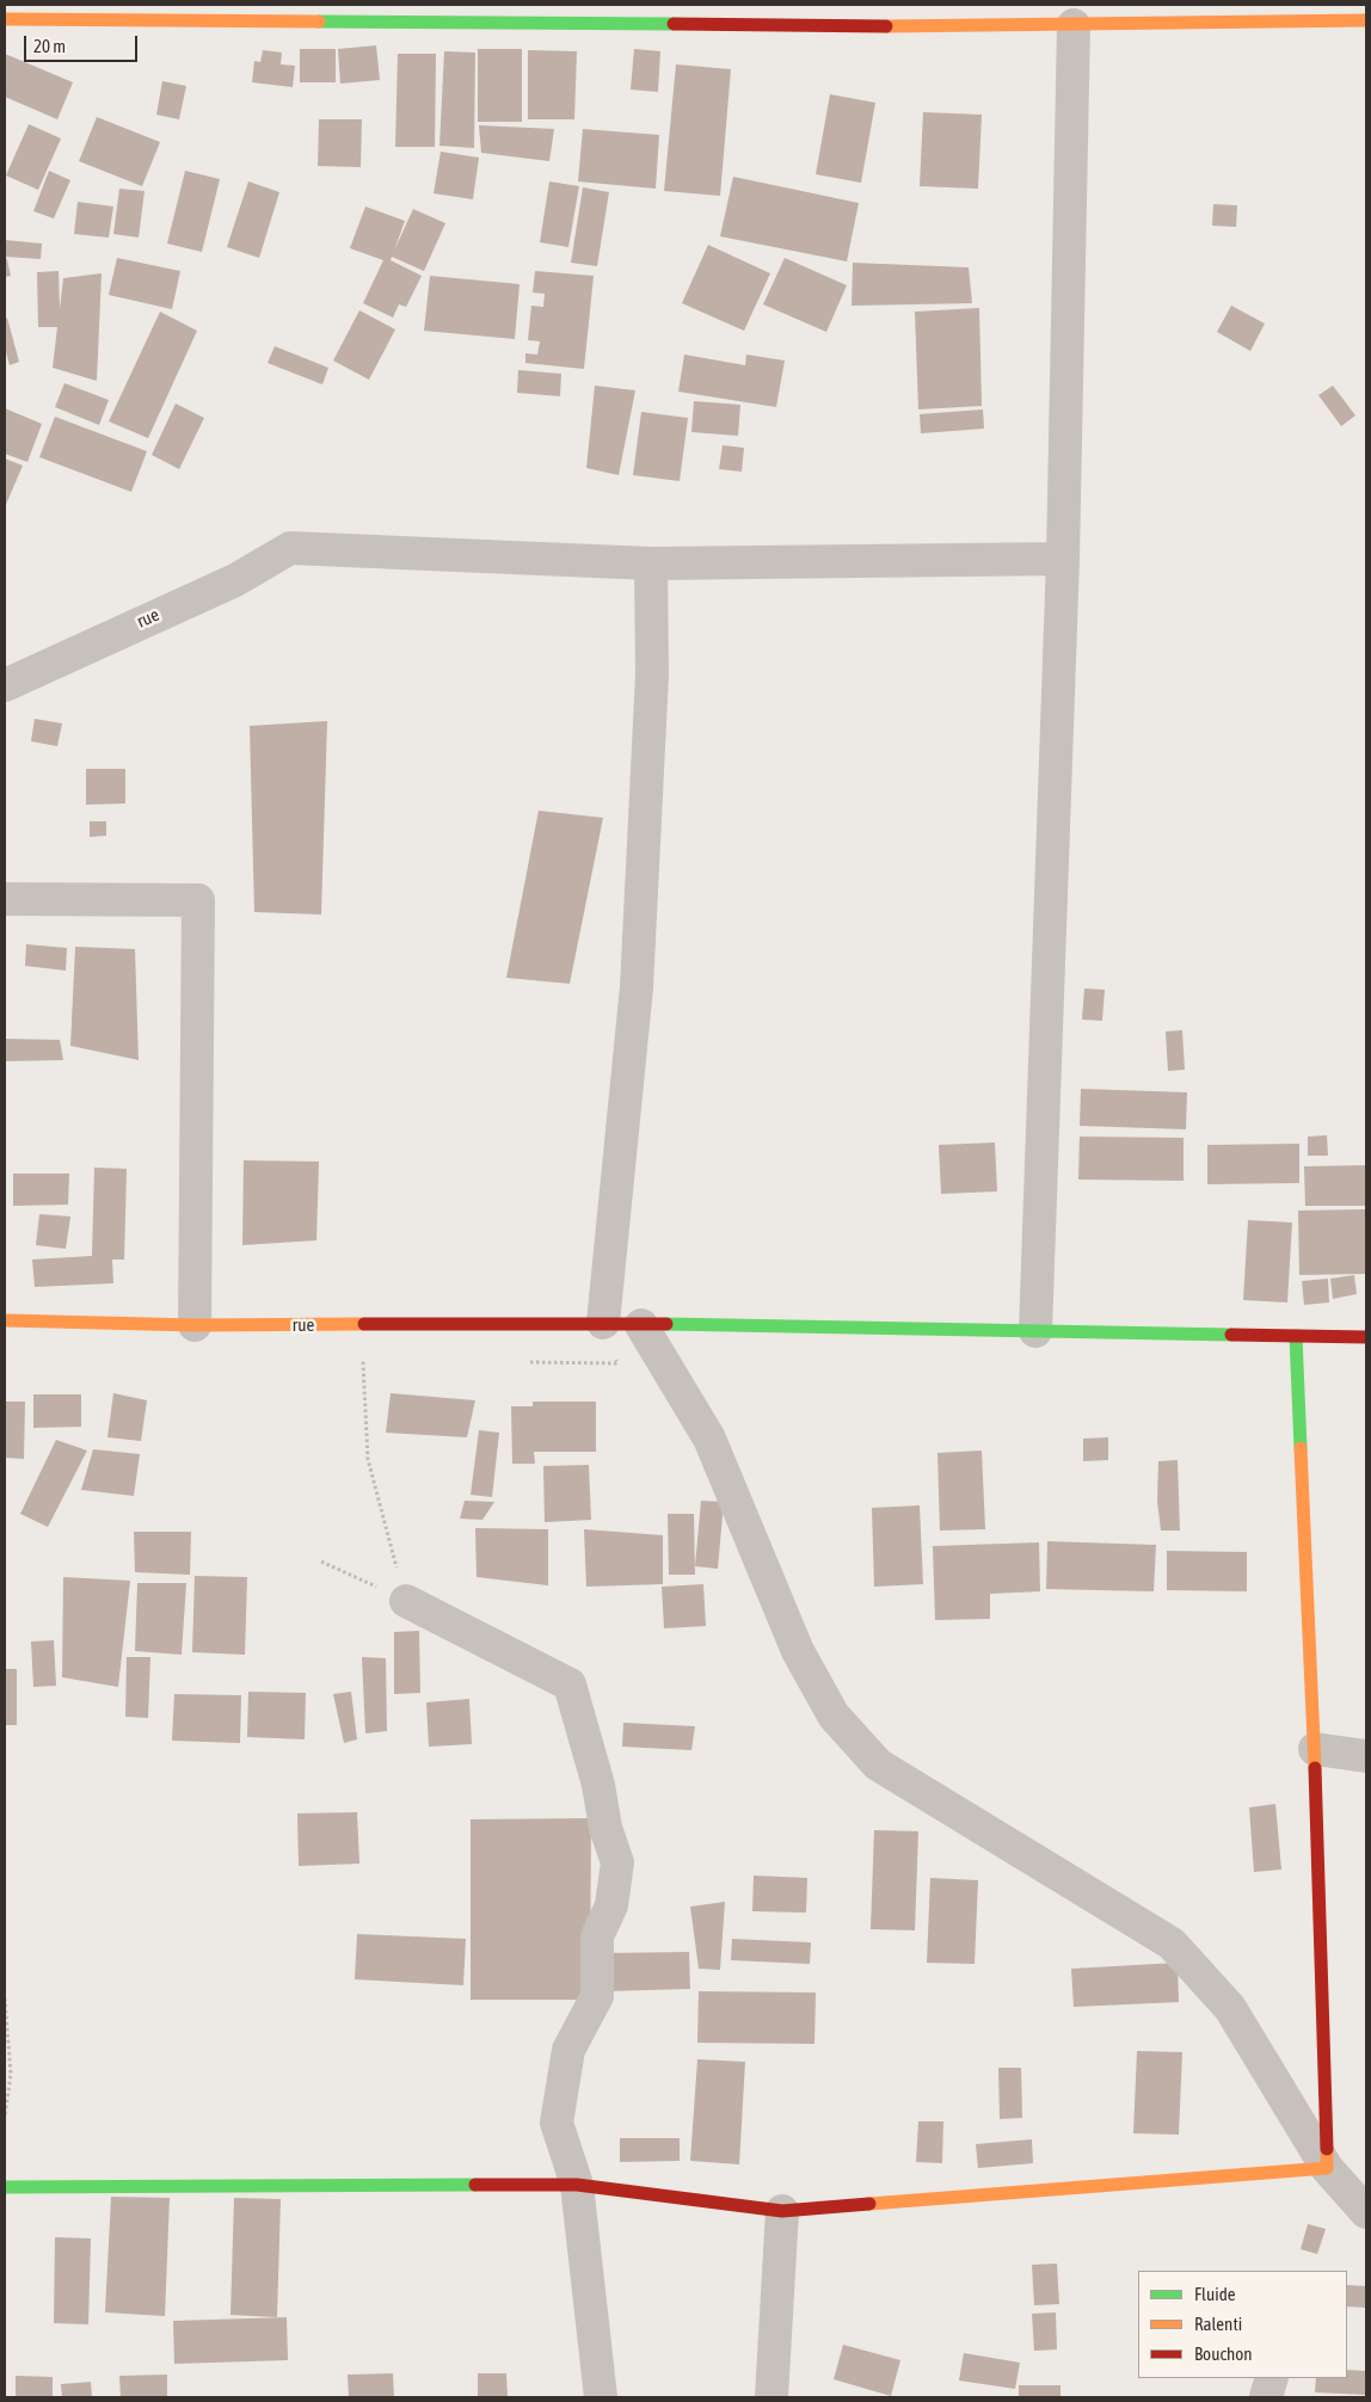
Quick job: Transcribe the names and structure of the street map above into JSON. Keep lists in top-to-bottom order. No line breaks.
{"streets":{"street":["rue"]},"legend":["Fluide","Ralenti","Bouchon"],"scale_bar":"20 m"}
